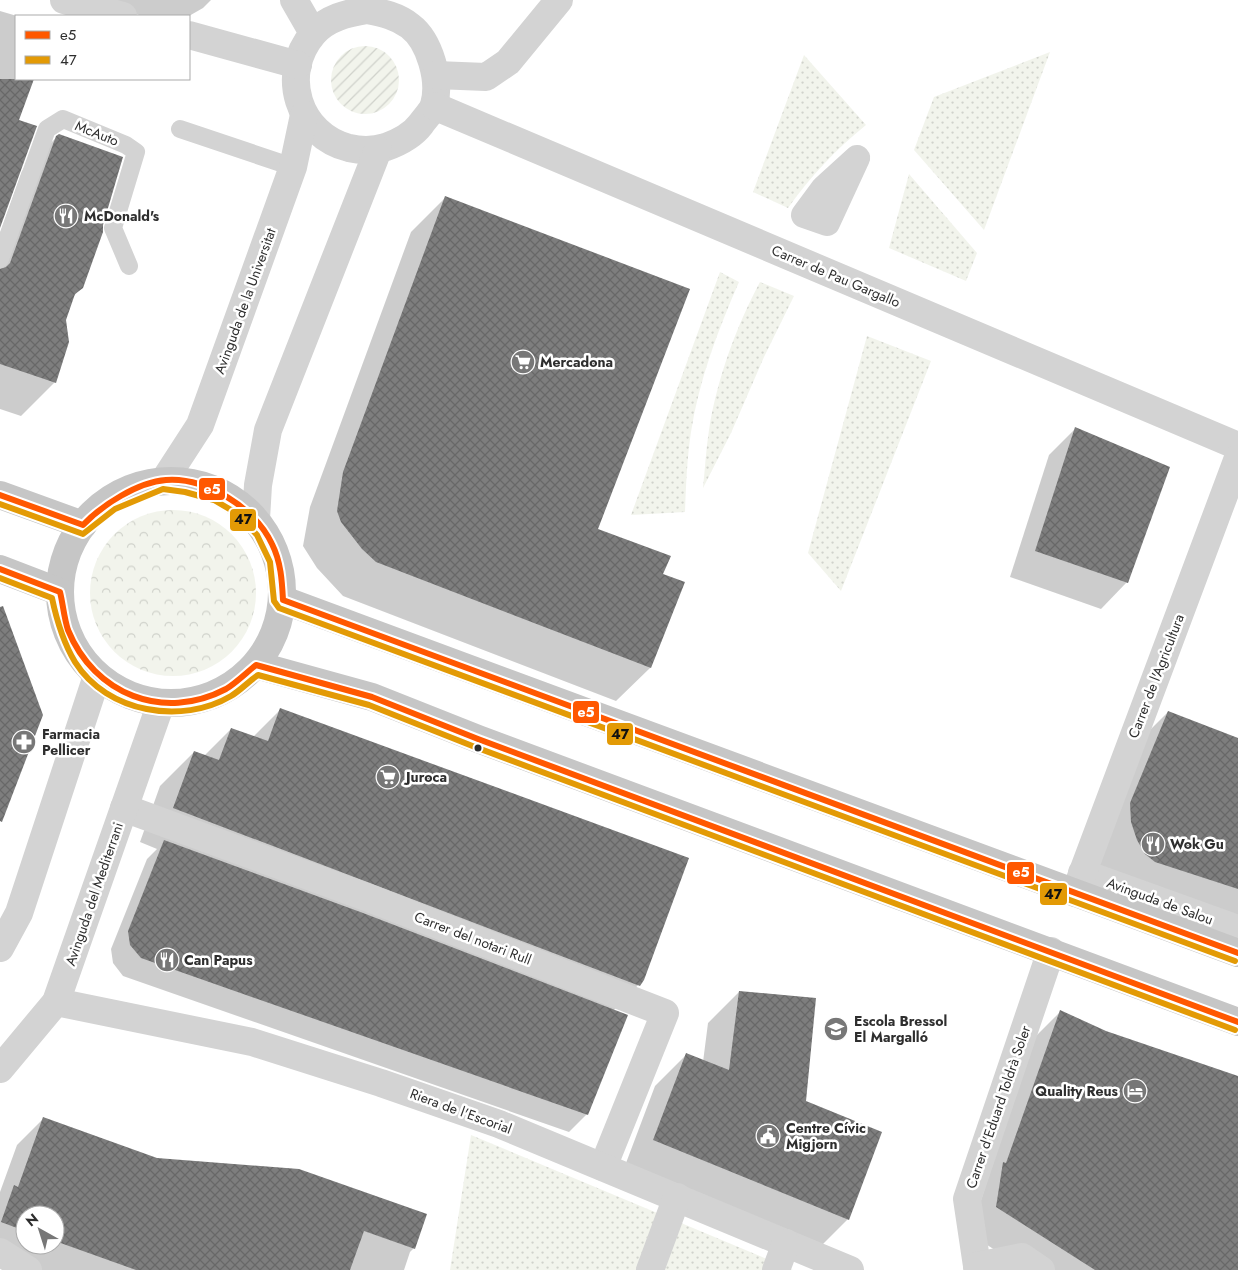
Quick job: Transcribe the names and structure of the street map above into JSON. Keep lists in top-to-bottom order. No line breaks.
{"streets":{"street":["Carrer de Pau Gargallo","Avinguda de la Universitat","Carrer de l'Agricultura","Avinguda del Mediterrani","Avinguda de Salou","Carrer del notari Rull","Carrer d'Eduard Toldrà Soler","Riera de l'Escorial"],"lane":["McAuto"]},"crossings":[["Carrer de Pau Gargallo","Avinguda de la Universitat"],["Carrer de l'Agricultura","Avinguda de Salou"],["Avinguda del Mediterrani","Carrer del notari Rull"],["Avinguda del Mediterrani","Riera de l'Escorial"],["Carrer del notari Rull","Riera de l'Escorial"]],"places":{"restaurant":["McDonald's","Wok Gu","Can Papus"],"supermarket":["Mercadona","Juroca"],"pharmacy":["Farmacia Pellicer"],"school or university":["Escola Bressol El Margalló"],"hotel":["Quality Reus"],"public building":["Centre Cívic Migjorn"]},"lines":["transit line e5","transit line 47"],"legend":["e5","47"],"north":"top left"}
